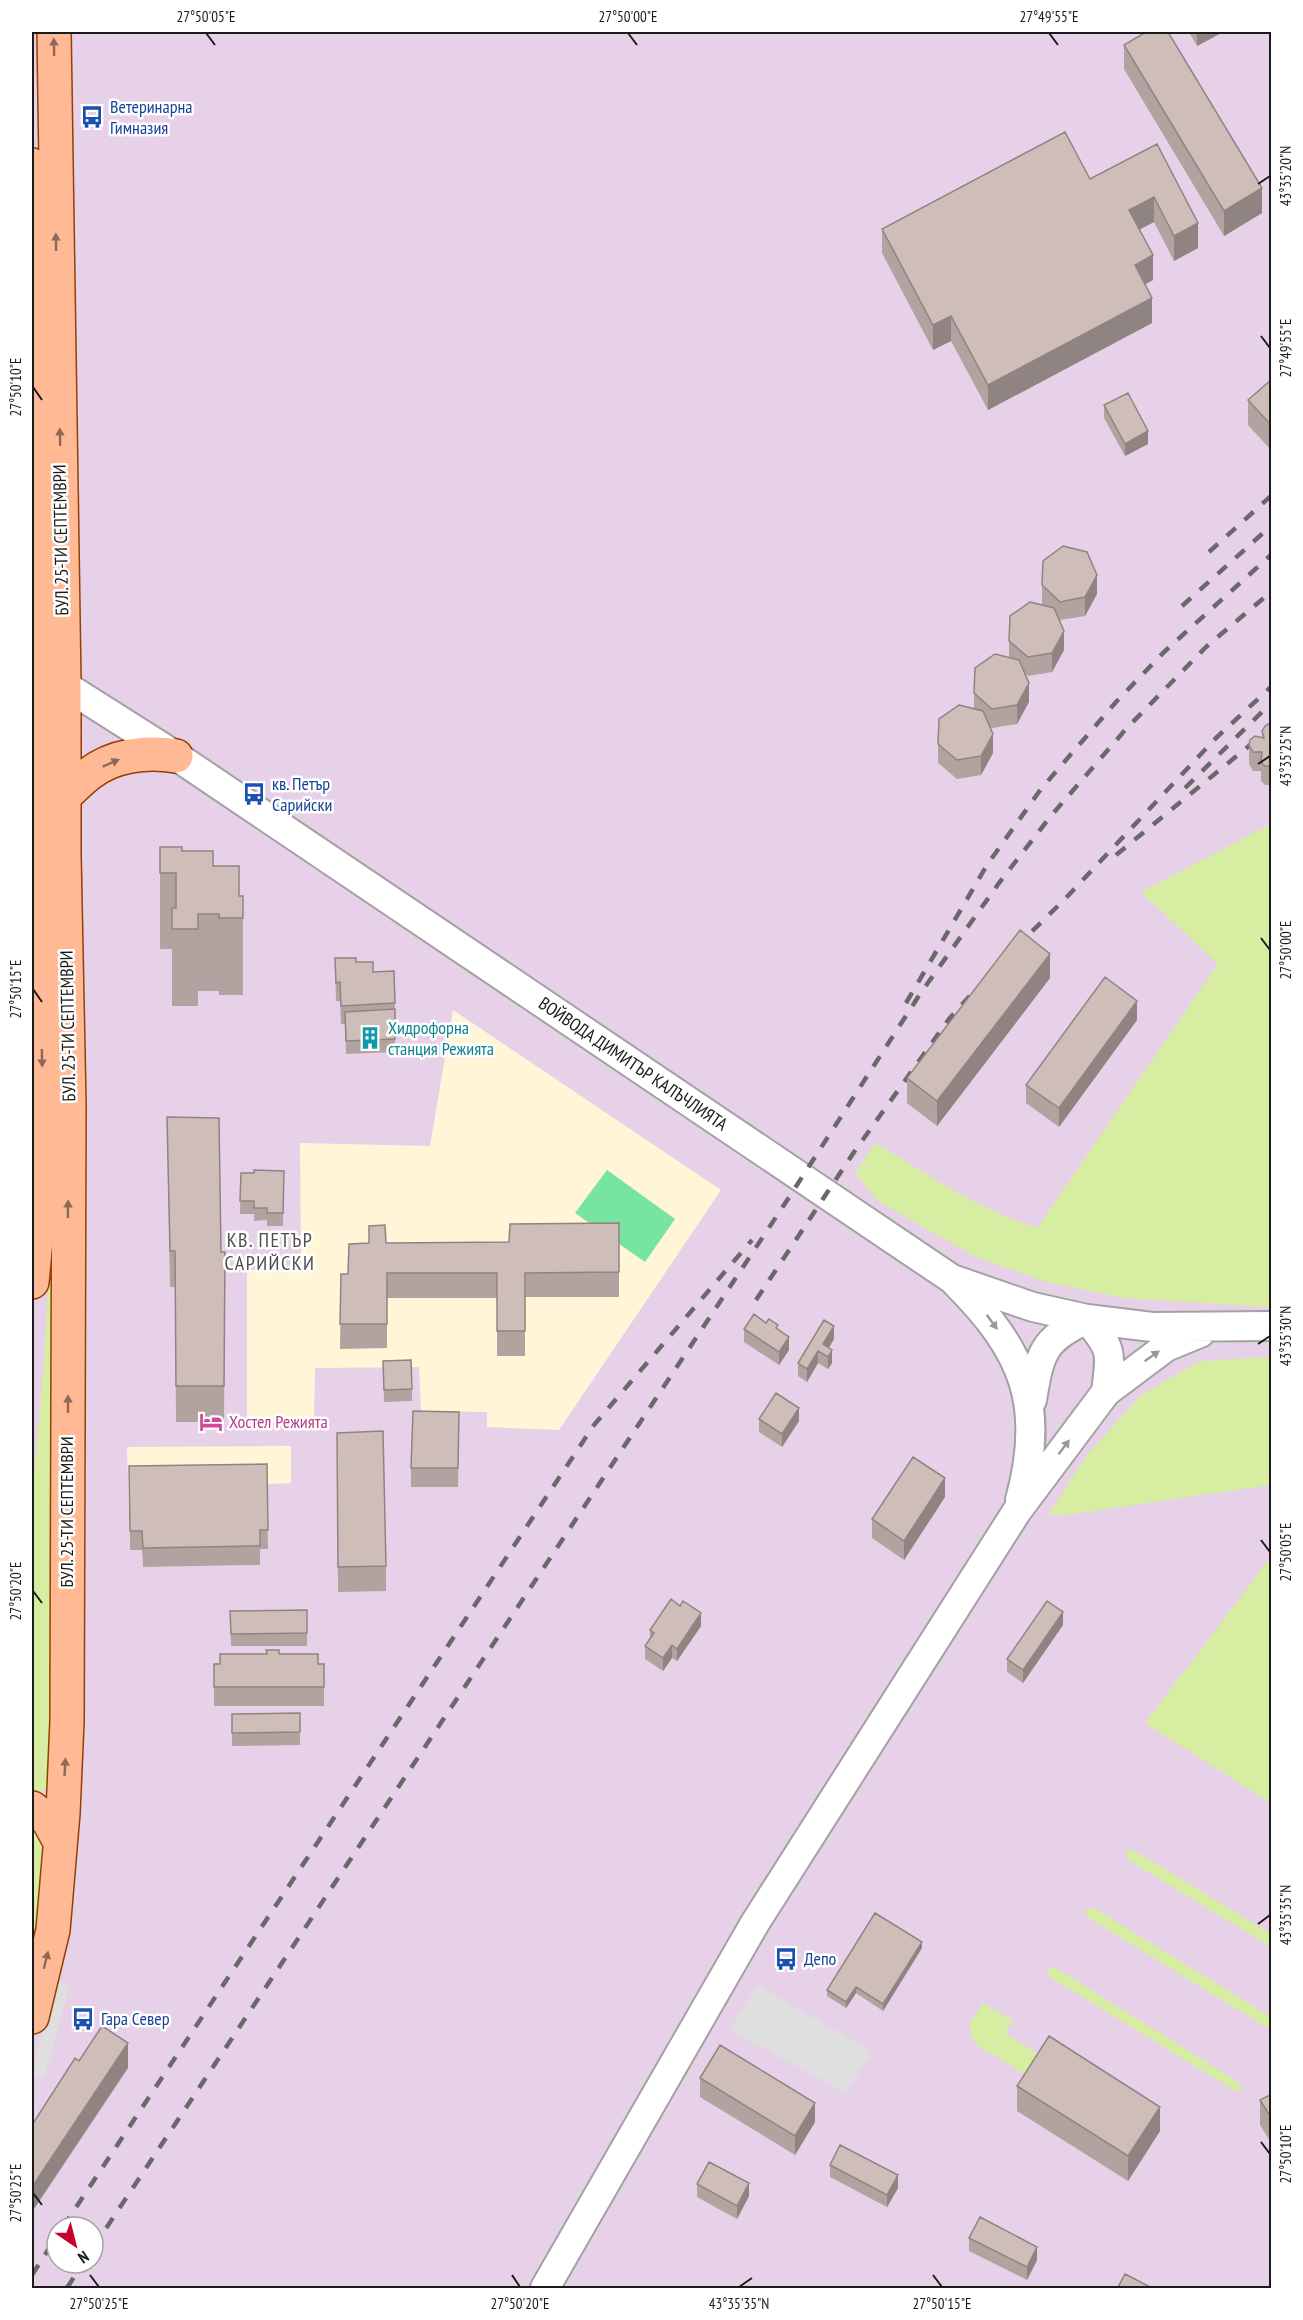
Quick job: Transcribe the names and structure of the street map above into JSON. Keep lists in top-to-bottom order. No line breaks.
{"streets":{"main road":["БУЛ. 25-ТИ СЕПТЕМВРИ"],"street":["ВОЙВОДА ДИМИТЪР КАЛЪЧЛИЯТА"]},"crossings":[["БУЛ. 25-ТИ СЕПТЕМВРИ","ВОЙВОДА ДИМИТЪР КАЛЪЧЛИЯТА"]],"districts":["КВ. ПЕТЪР САРИЙСКИ"],"places":{"bus stop":["Ветеринарна Гимназия","кв. Петър Сарийски","Депо","Гара Север"],"building":["Хидрофорна станция Режията"],"hotel":["Хостел Режията"]},"north":"bottom right","coordinates":["27°50'05\"E","27°50'00\"E","27°49'55\"E","43°35'20\"N","27°50'10\"E","43°35'25\"N","27°50'15\"E","43°35'30\"N","27°50'20\"E","43°35'35\"N","27°50'25\"E"]}
